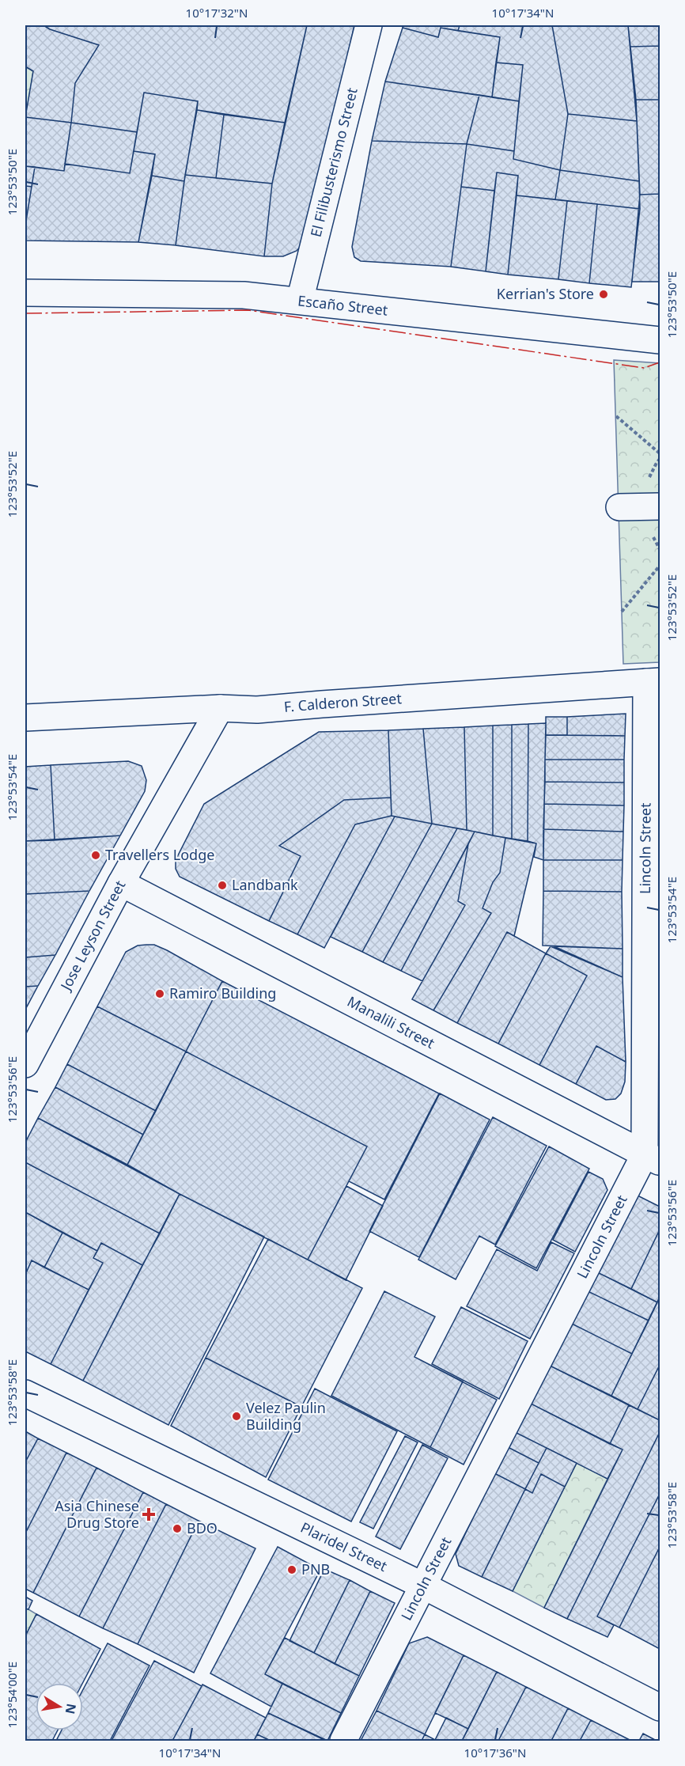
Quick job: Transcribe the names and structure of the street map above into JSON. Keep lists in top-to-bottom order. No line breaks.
{"streets":{"street":["El Filibusterismo Street","Escaño Street","F. Calderon Street","Lincoln Street","Jose Leyson Street","Manalili Street","Plaridel Street"]},"crossings":[["El Filibusterismo Street","Escaño Street"],["F. Calderon Street","Lincoln Street"],["F. Calderon Street","Jose Leyson Street"],["Lincoln Street","Manalili Street"],["Lincoln Street","Plaridel Street"],["Jose Leyson Street","Manalili Street"]],"places":{"other":["Kerrian's Store","Travellers Lodge","Landbank","Ramiro Building","Velez Paulin Building","BDO","PNB"],"health":["Asia Chinese Drug Store"]},"north":"right","coordinates":["10°17'32\"N","10°17'34\"N","123°53'50\"E","123°53'52\"E","123°53'54\"E","123°53'56\"E","123°53'58\"E","123°54'00\"E","10°17'36\"N"]}
